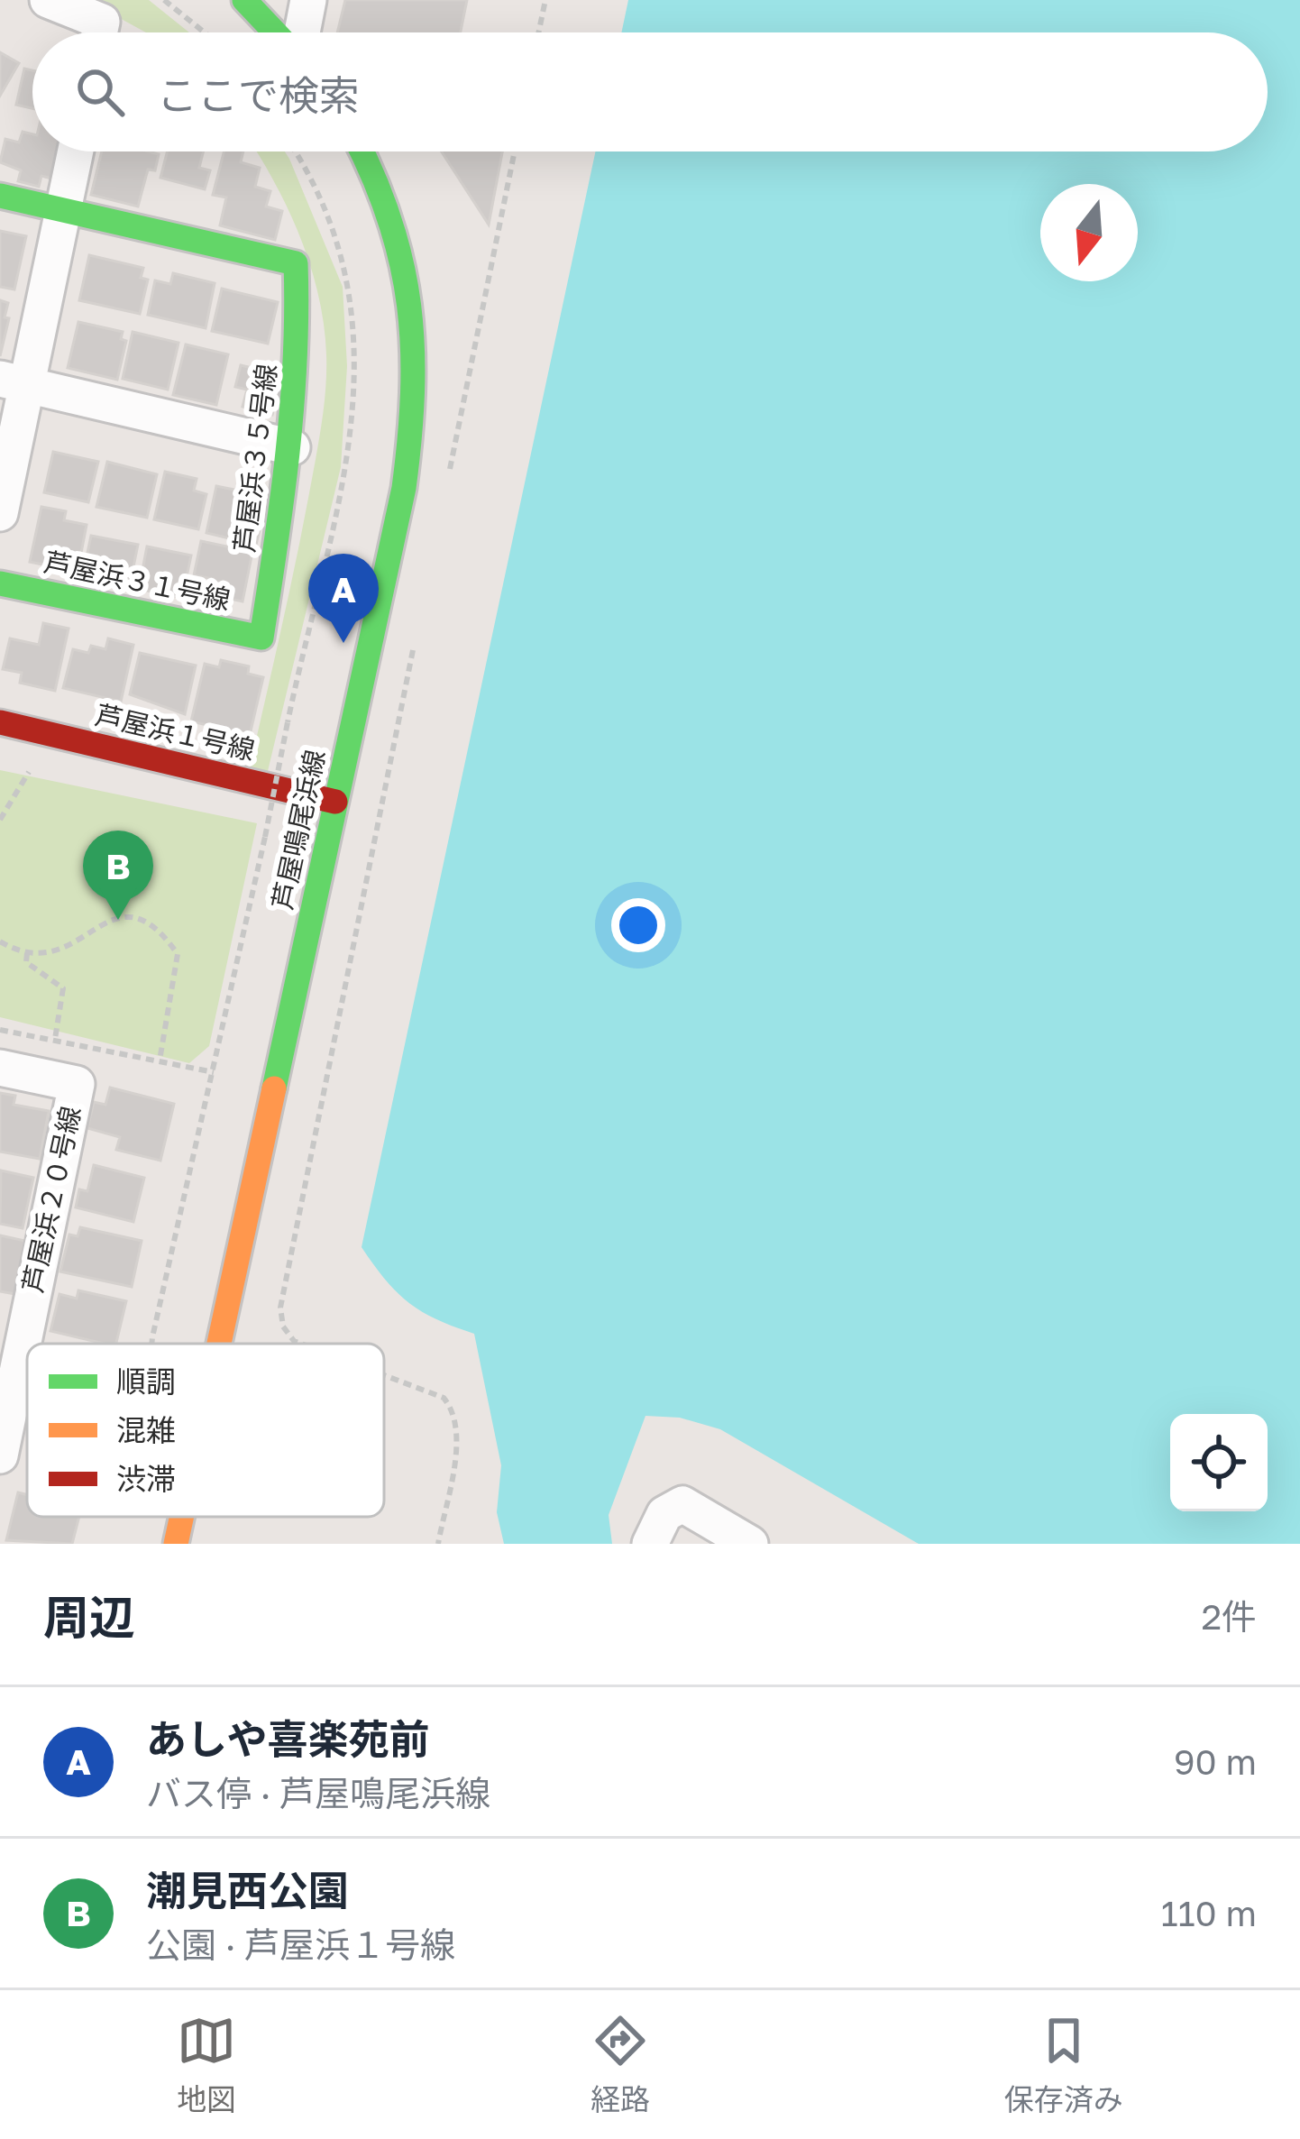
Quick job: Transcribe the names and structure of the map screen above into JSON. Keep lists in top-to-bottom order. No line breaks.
{"streets":{"main road":["芦屋浜３５号線","芦屋浜３１号線","芦屋浜１号線","芦屋鳴尾浜線"],"street":["芦屋浜２０号線"]},"crossings":[["芦屋浜３５号線","芦屋浜３１号線"],["芦屋浜１号線","芦屋鳴尾浜線"]],"legend":["順調","混雑","渋滞"],"north":"bottom","page":{"search":"ここで検索","pins":["A","B"],"heading":["周辺","2件"],"list":[{"mark":"A","name":"あしや喜楽苑前","note":"バス停 · 芦屋鳴尾浜線","value":"90 m"},{"mark":"B","name":"潮見西公園","note":"公園 · 芦屋浜１号線","value":"110 m"}],"nav":["地図","経路","保存済み"]}}
